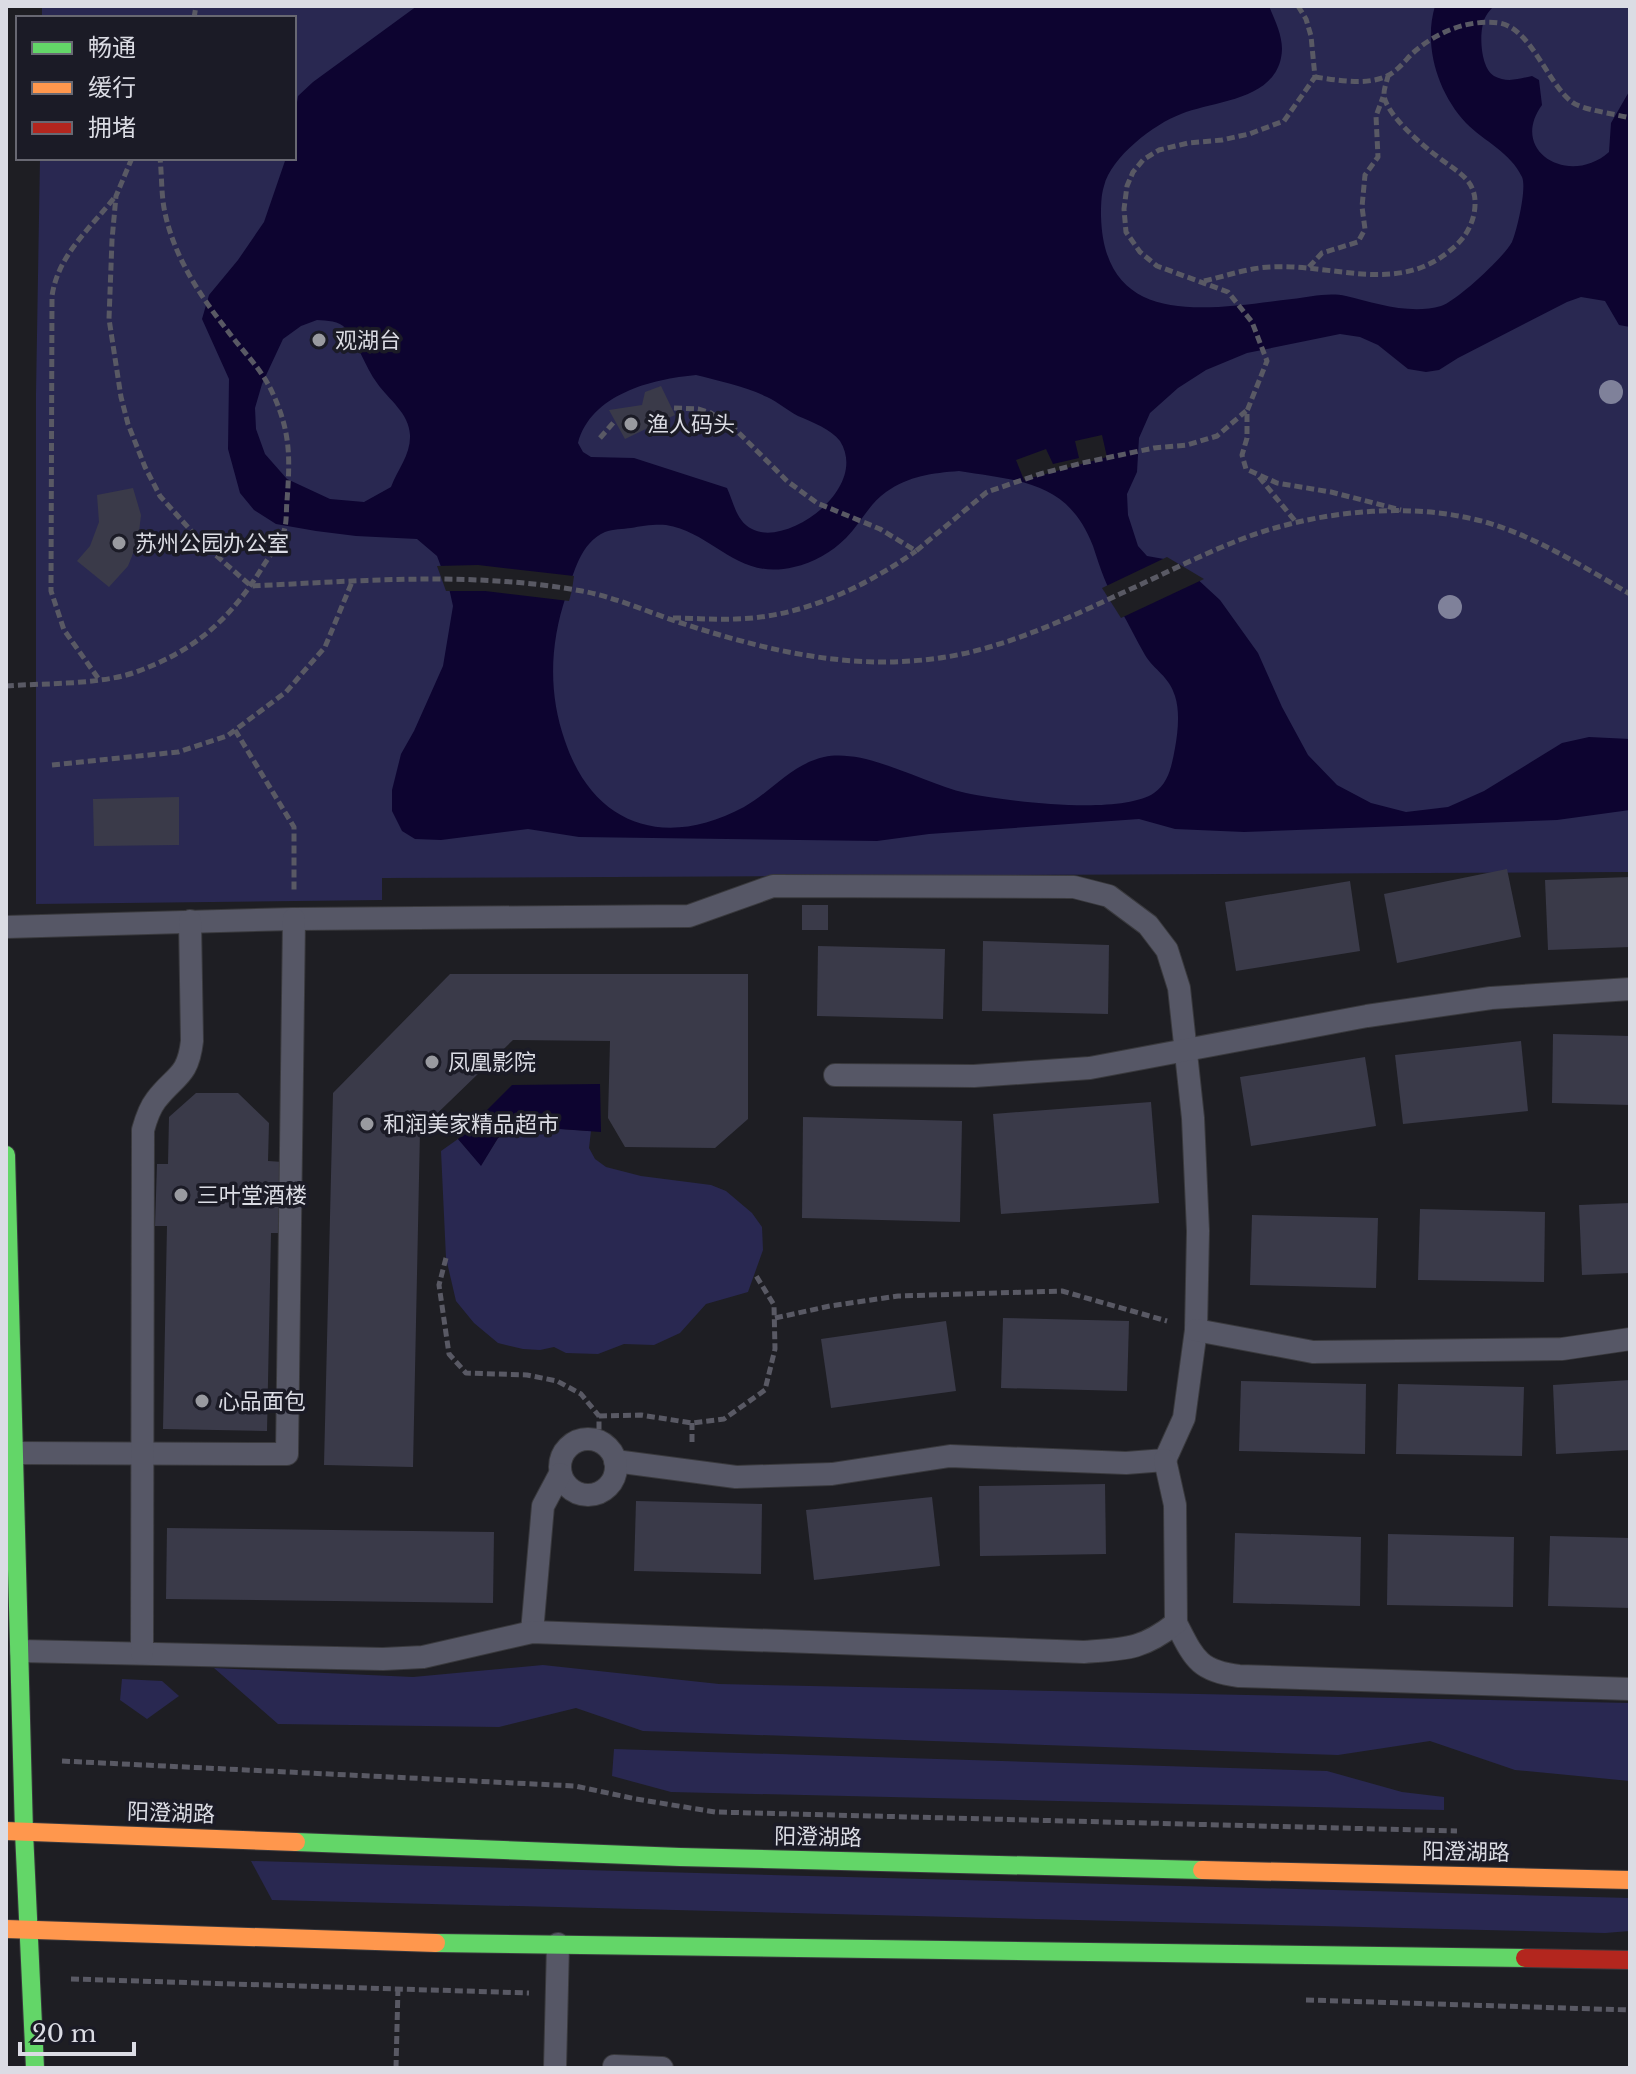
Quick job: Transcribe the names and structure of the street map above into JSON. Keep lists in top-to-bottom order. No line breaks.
{"streets":{"main road":["阳澄湖路"]},"places":["观湖台","渔人码头","苏州公园办公室","凤凰影院","和润美家精品超市","三叶堂酒楼","心品面包"],"legend":["畅通","缓行","拥堵"],"scale_bar":"20 m"}
